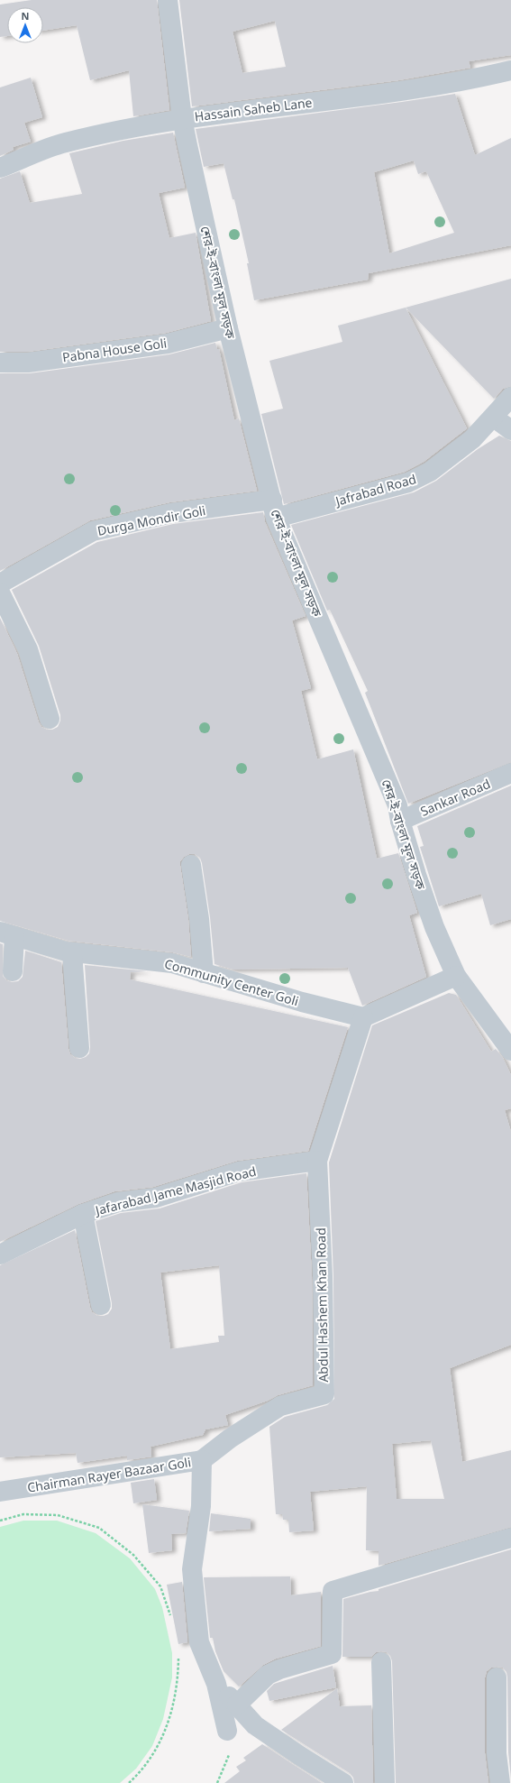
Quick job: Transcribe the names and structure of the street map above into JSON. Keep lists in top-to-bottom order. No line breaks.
{"streets":{"street":["Hassain Saheb Lane","শের-ই-বাংলা মূল সড়ক","Pabna House Goli","Jafrabad Road","Durga Mondir Goli","Sankar Road","Community Center Goli","Jafarabad Jame Masjid Road","Abdul Hashem Khan Road","Chairman Rayer Bazaar Goli"]},"crossings":[["Hassain Saheb Lane","শের-ই-বাংলা মূল সড়ক"],["শের-ই-বাংলা মূল সড়ক","Pabna House Goli"],["শের-ই-বাংলা মূল সড়ক","Jafrabad Road"],["শের-ই-বাংলা মূল সড়ক","Durga Mondir Goli"],["শের-ই-বাংলা মূল সড়ক","Sankar Road"],["Jafrabad Road","Durga Mondir Goli"],["Jafarabad Jame Masjid Road","Abdul Hashem Khan Road"],["Abdul Hashem Khan Road","Chairman Rayer Bazaar Goli"]],"north":"top"}
